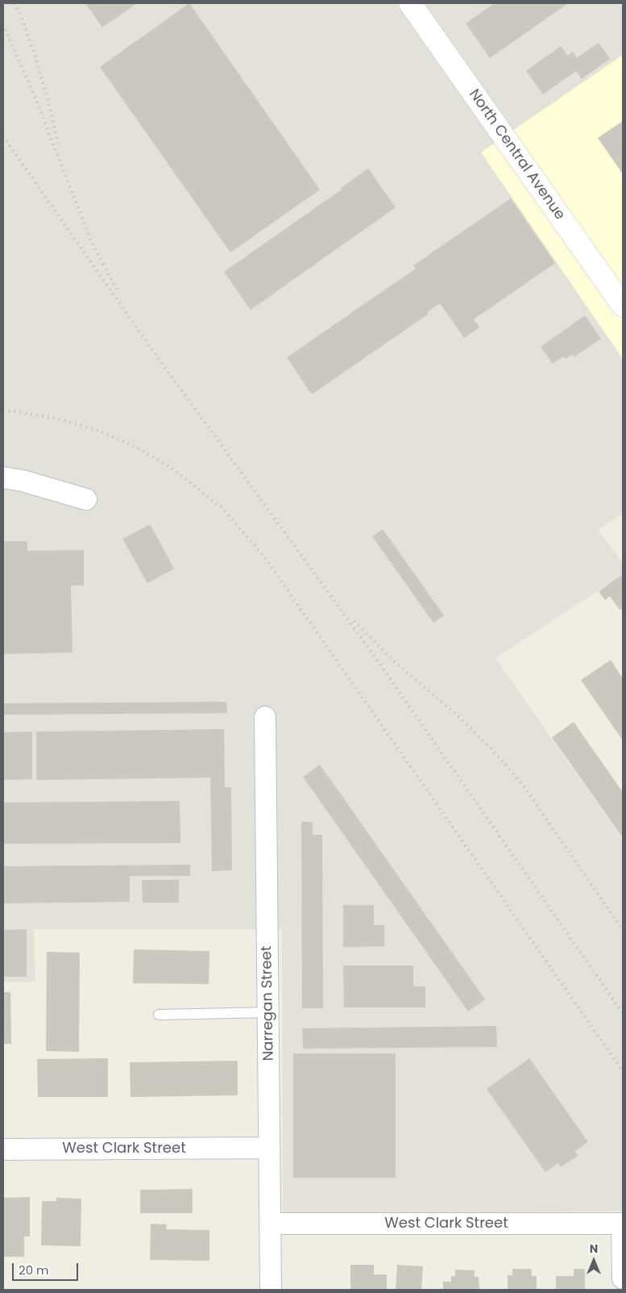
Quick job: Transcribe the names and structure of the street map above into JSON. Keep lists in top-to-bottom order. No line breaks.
{"streets":{"street":["North Central Avenue","Narregan Street","West Clark Street"]},"crossings":[["Narregan Street","West Clark Street"]],"scale_bar":"20 m","north":"top"}
